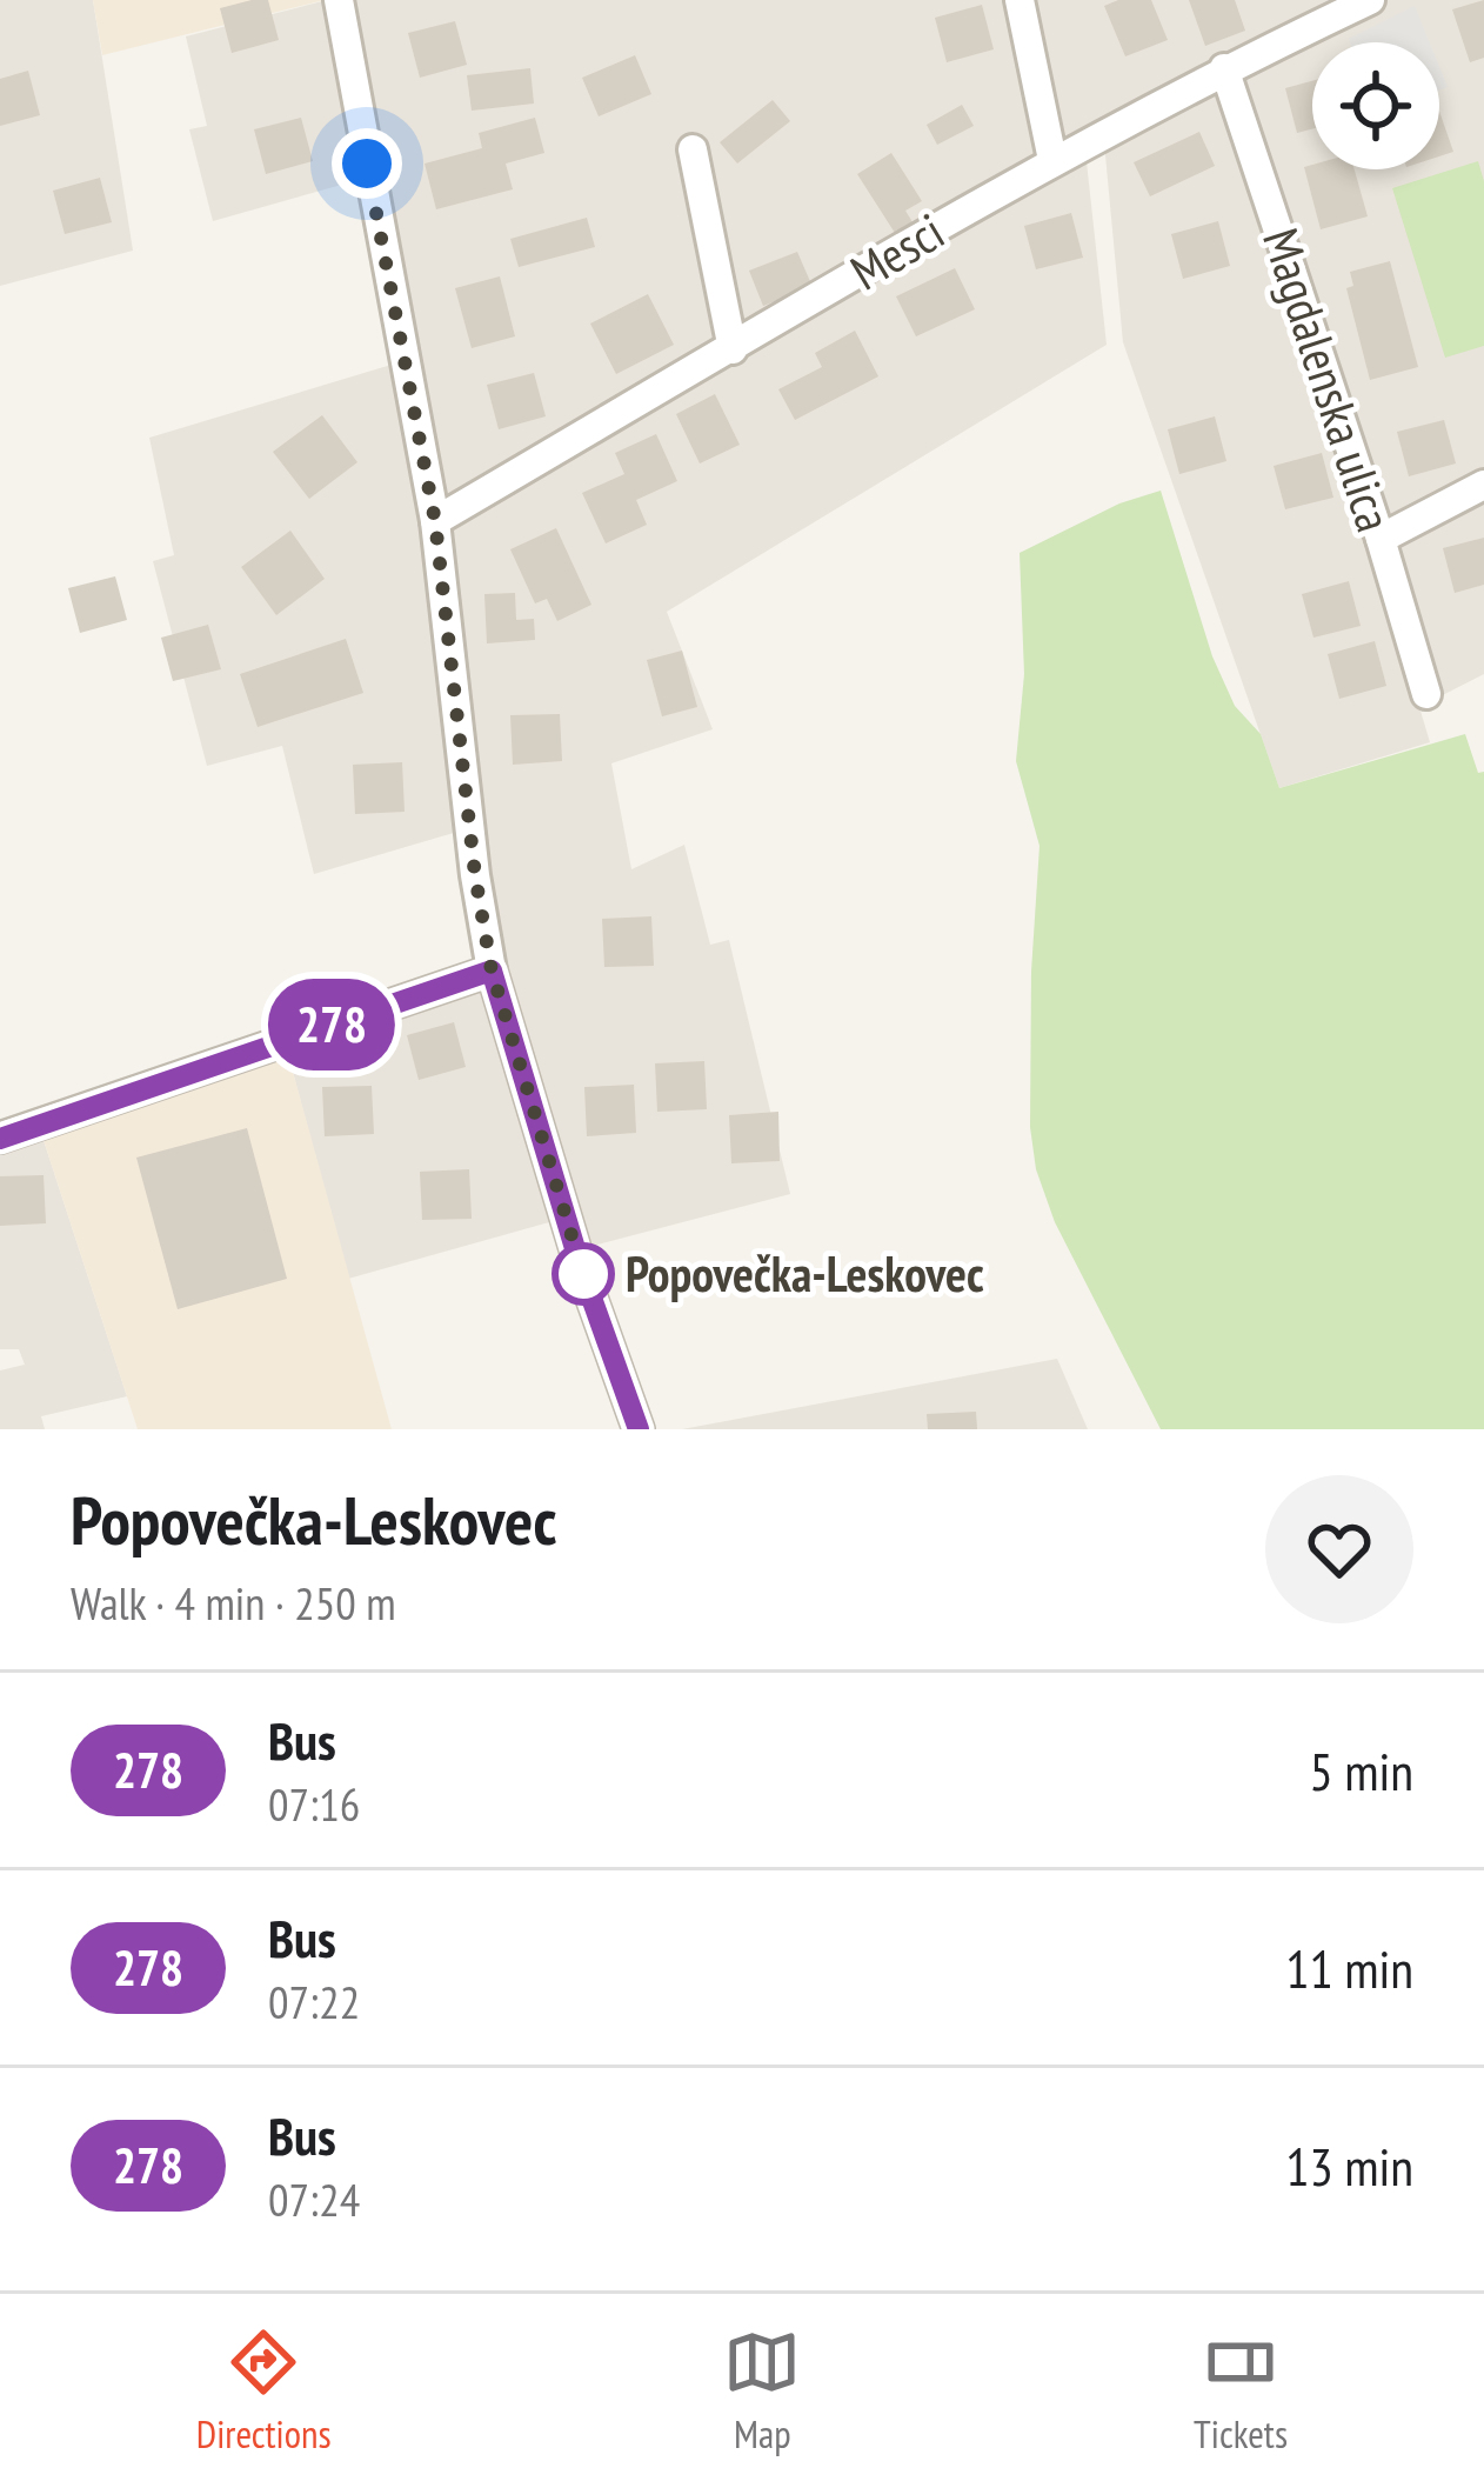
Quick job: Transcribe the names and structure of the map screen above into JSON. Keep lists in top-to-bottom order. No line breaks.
{"streets":{"street":["Mesci","Magdalenska ulica"]},"crossings":[["Mesci","Magdalenska ulica"]],"places":["Popovečka-Leskovec"],"lines":["bus line 278"],"page":{"on_map":"278","heading":["Popovečka-Leskovec","Walk · 4 min · 250 m"],"list":[{"mark":"278","name":"Bus","note":"07:16","value":"5 min"},{"mark":"278","name":"Bus","note":"07:22","value":"11 min"},{"mark":"278","name":"Bus","note":"07:24","value":"13 min"}],"tabs":["Directions","Map","Tickets"]}}
